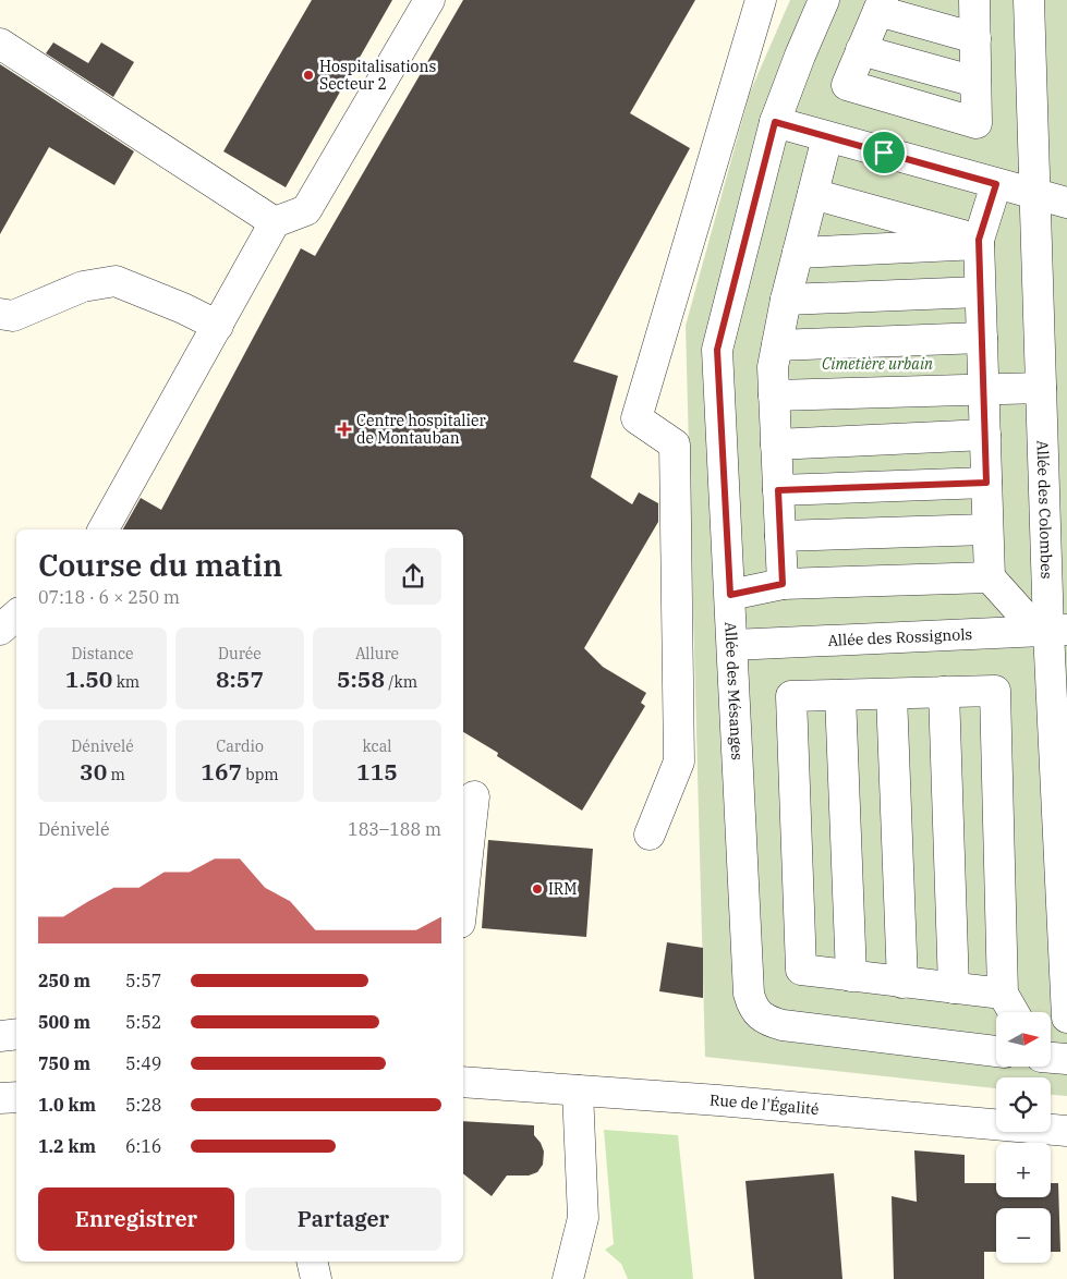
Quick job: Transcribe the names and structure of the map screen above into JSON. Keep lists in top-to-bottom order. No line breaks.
{"streets":{"street":["Allée des Colombes","Allée des Rossignols","Allée des Mésanges","Rue de l'Égalité"]},"crossings":[["Allée des Colombes","Allée des Rossignols"],["Allée des Rossignols","Allée des Mésanges"]],"parks":["Cimetière urbain"],"places":{"other":["Hospitalisations Secteur 2","IRM"],"health":["Centre hospitalier de Montauban"]},"north":"right","page":{"heading":["Course du matin","07:18 · 6 × 250 m"],"stats":[["Distance","1.50 km"],["Durée","8:57"],["Allure","5:58 /km"],["Dénivelé","30 m"],["Cardio","167 bpm"],["kcal","115"]],"chart":["Dénivelé","183–188 m"],"list":[{"name":"250 m","note":"5:57"},{"name":"500 m","note":"5:52"},{"name":"750 m","note":"5:49"},{"name":"1.0 km","note":"5:28"},{"name":"1.2 km","note":"6:16"}],"map_buttons":["+","−"],"buttons":["Enregistrer","Partager"]}}
